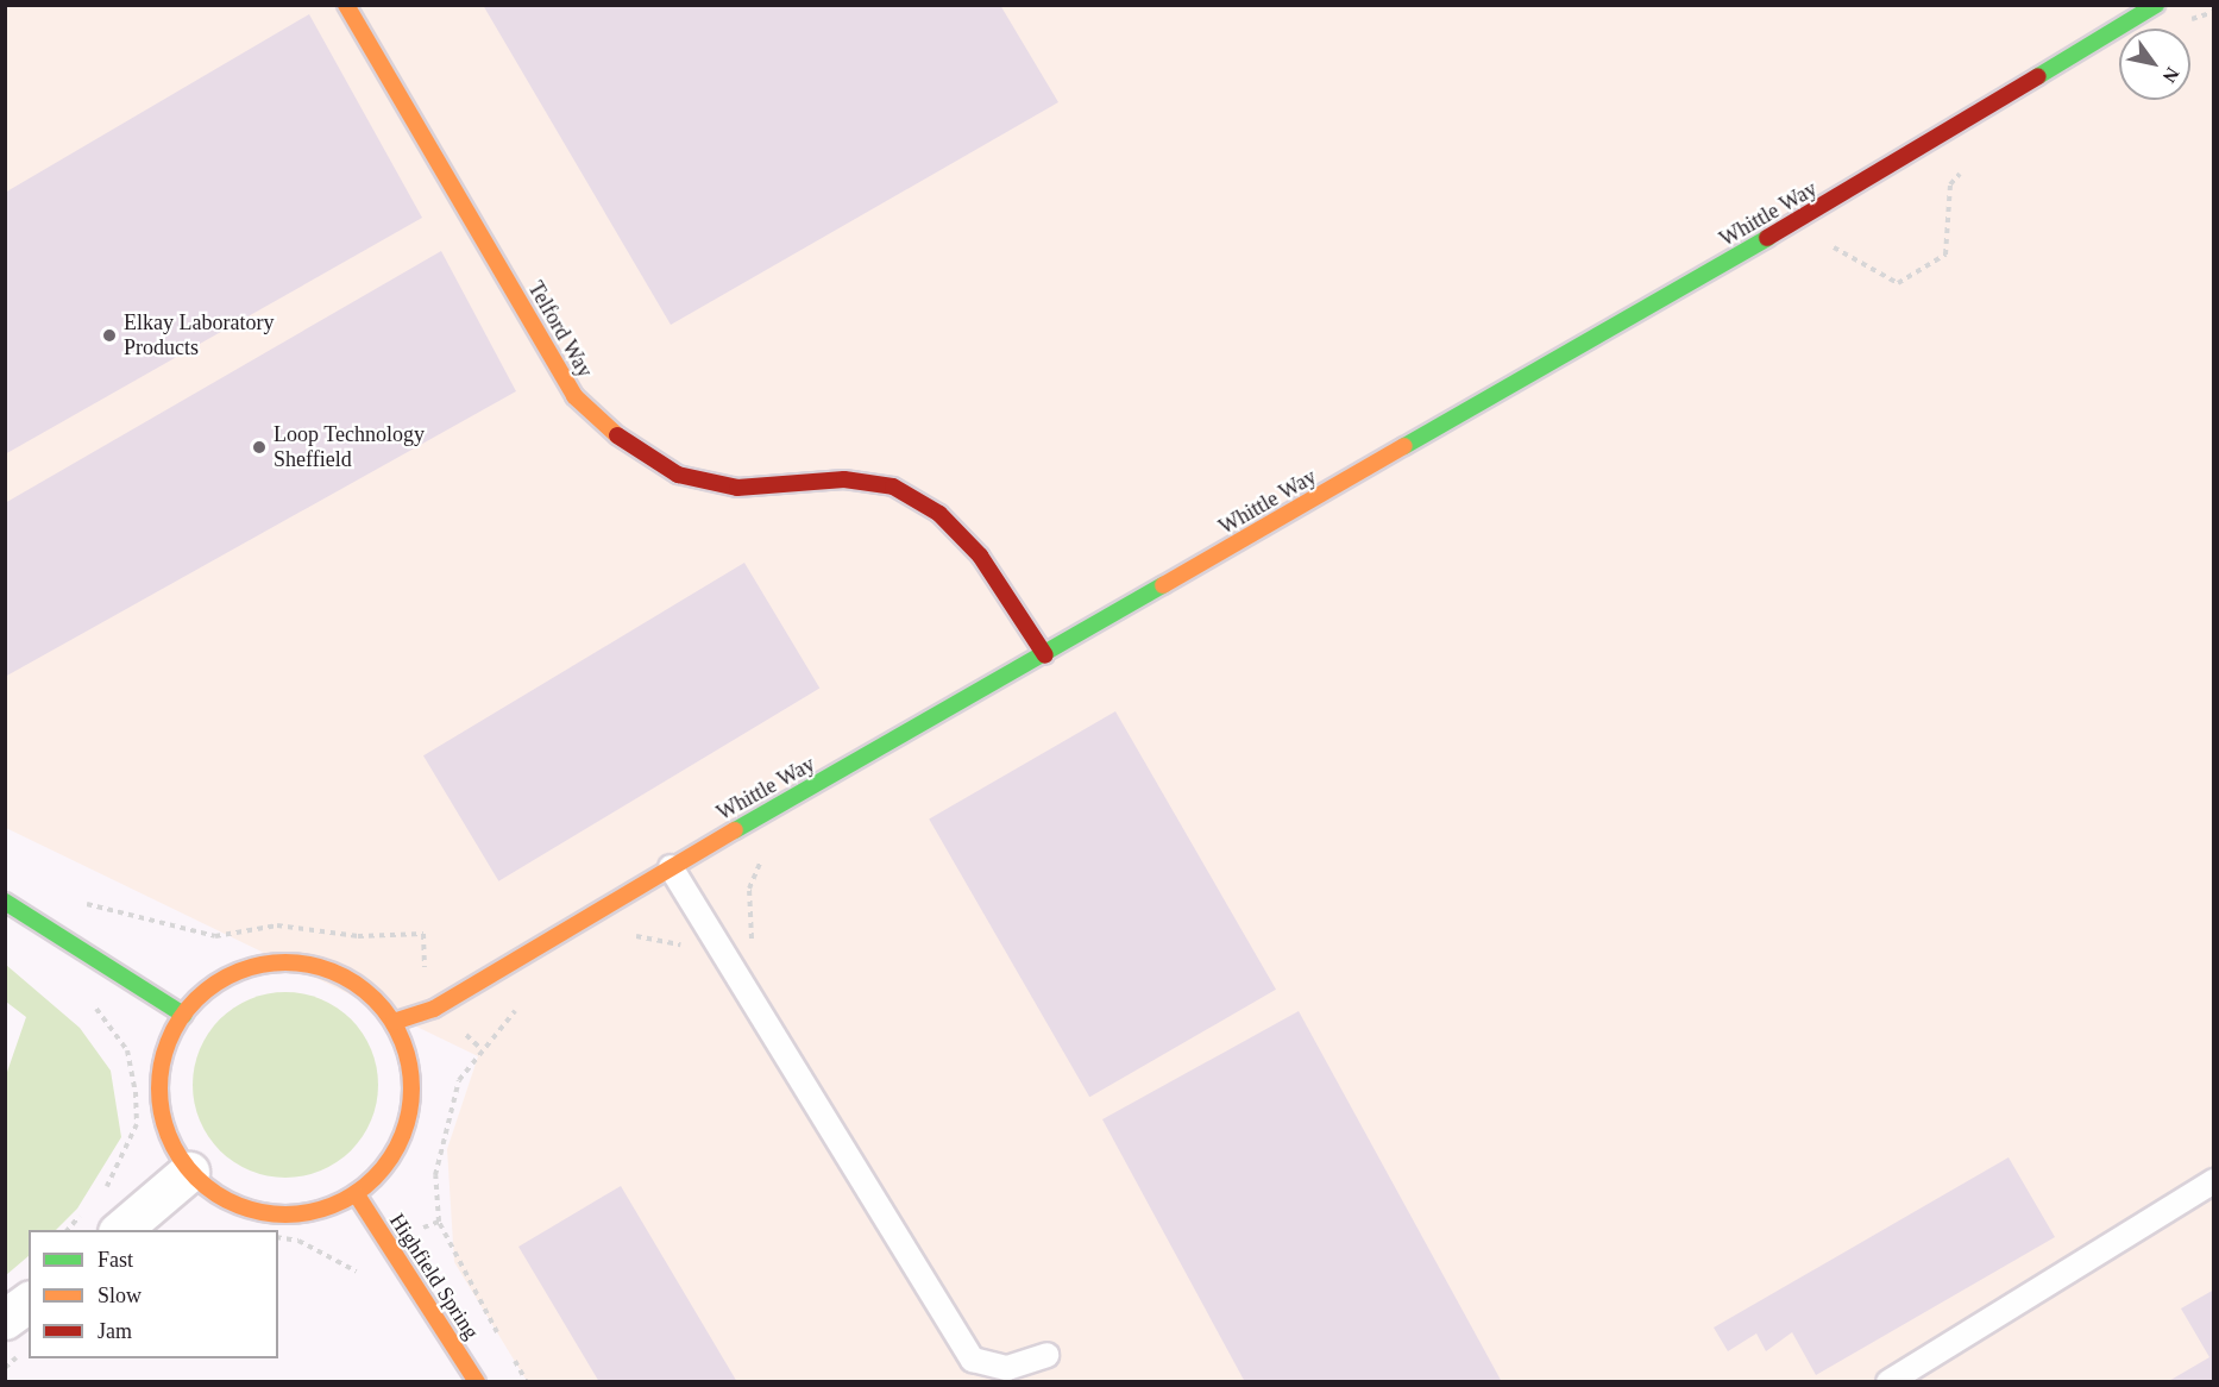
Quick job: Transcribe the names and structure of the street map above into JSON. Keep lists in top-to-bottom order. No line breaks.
{"streets":{"street":["Whittle Way","Telford Way","Highfield Spring"]},"crossings":[["Whittle Way","Telford Way"],["Whittle Way","Highfield Spring"]],"places":["Elkay Laboratory Products","Loop Technology Sheffield"],"legend":["Fast","Slow","Jam"],"north":"bottom right"}
